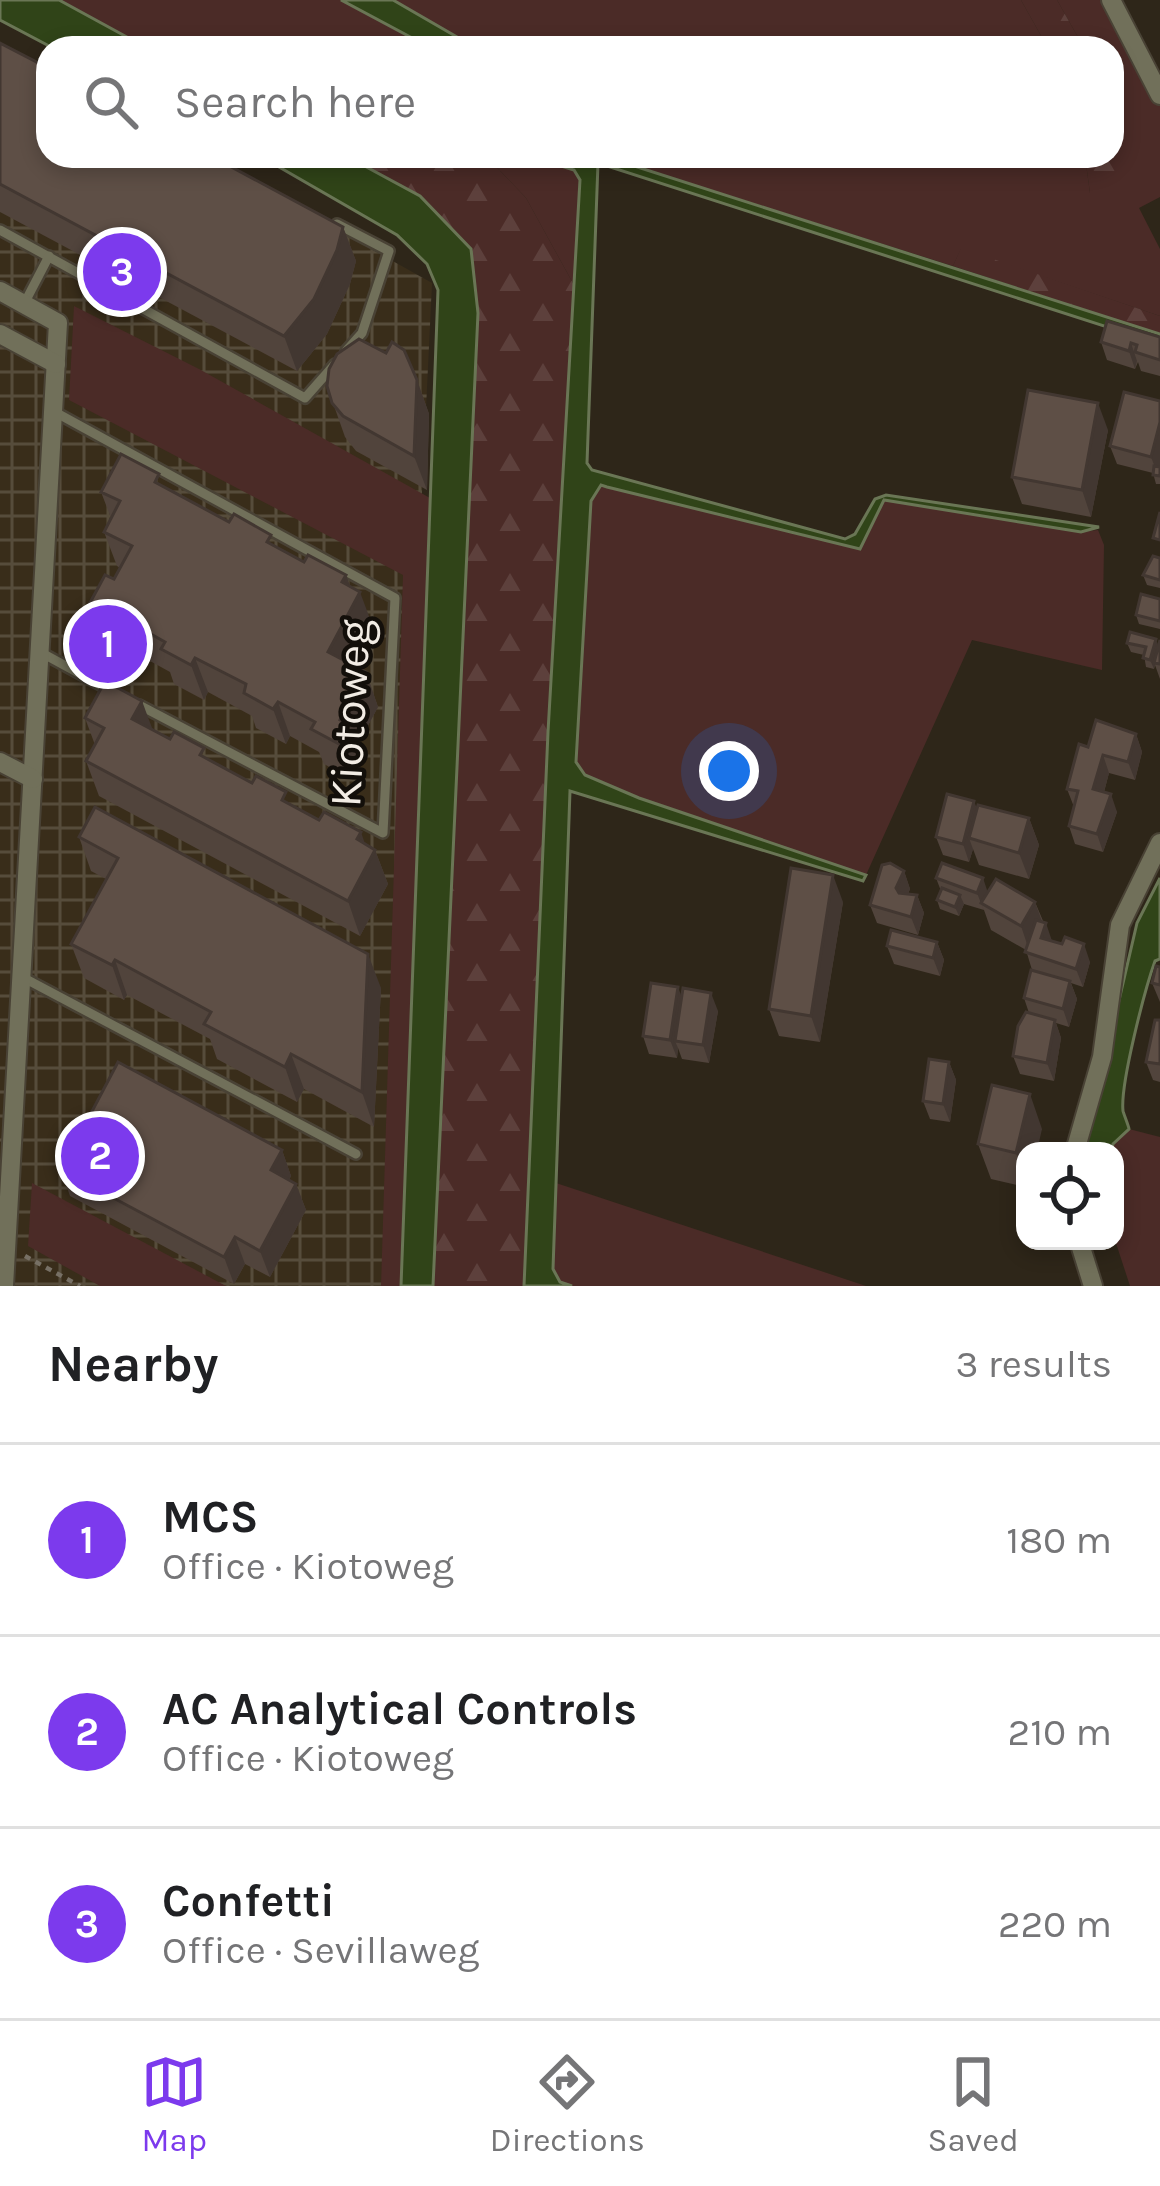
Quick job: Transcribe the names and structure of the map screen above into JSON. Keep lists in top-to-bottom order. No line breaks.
{"streets":{"lane":["Kiotoweg"]},"page":{"search":"Search here","pins":["3","1","2"],"heading":["Nearby","3 results"],"list":[{"mark":"1","name":"MCS","note":"Office · Kiotoweg","value":"180 m"},{"mark":"2","name":"AC Analytical Controls","note":"Office · Kiotoweg","value":"210 m"},{"mark":"3","name":"Confetti","note":"Office · Sevillaweg","value":"220 m"}],"nav":["Map","Directions","Saved"]}}
